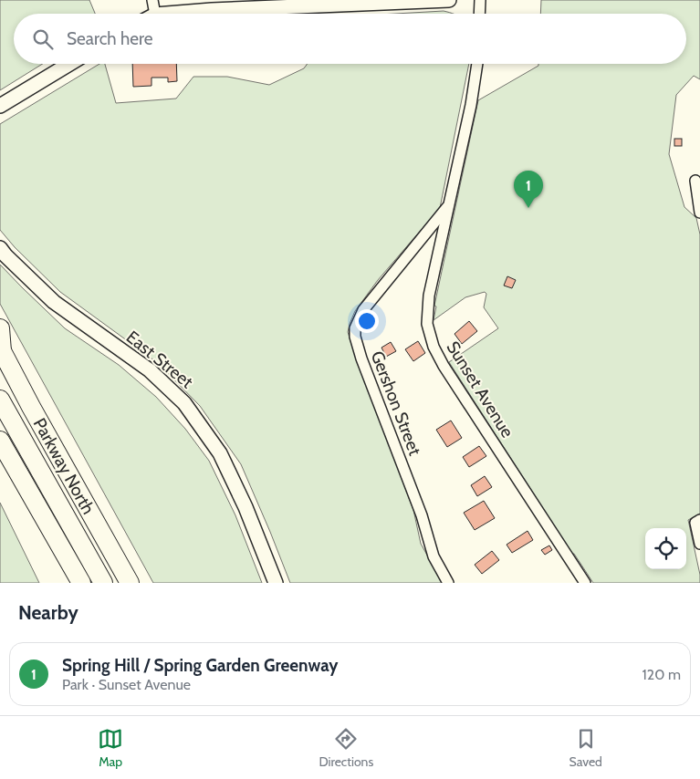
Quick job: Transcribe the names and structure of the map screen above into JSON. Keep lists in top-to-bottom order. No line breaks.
{"streets":{"highway":["Parkway North"],"main road":["East Street"],"street":["Sunset Avenue","Gershon Street"]},"crossings":[["Sunset Avenue","Gershon Street"]],"page":{"search":"Search here","pins":"1","heading":"Nearby","list":[{"mark":"1","name":"Spring Hill / Spring Garden Greenway","note":"Park · Sunset Avenue","value":"120 m"}],"nav":["Map","Directions","Saved"]}}
